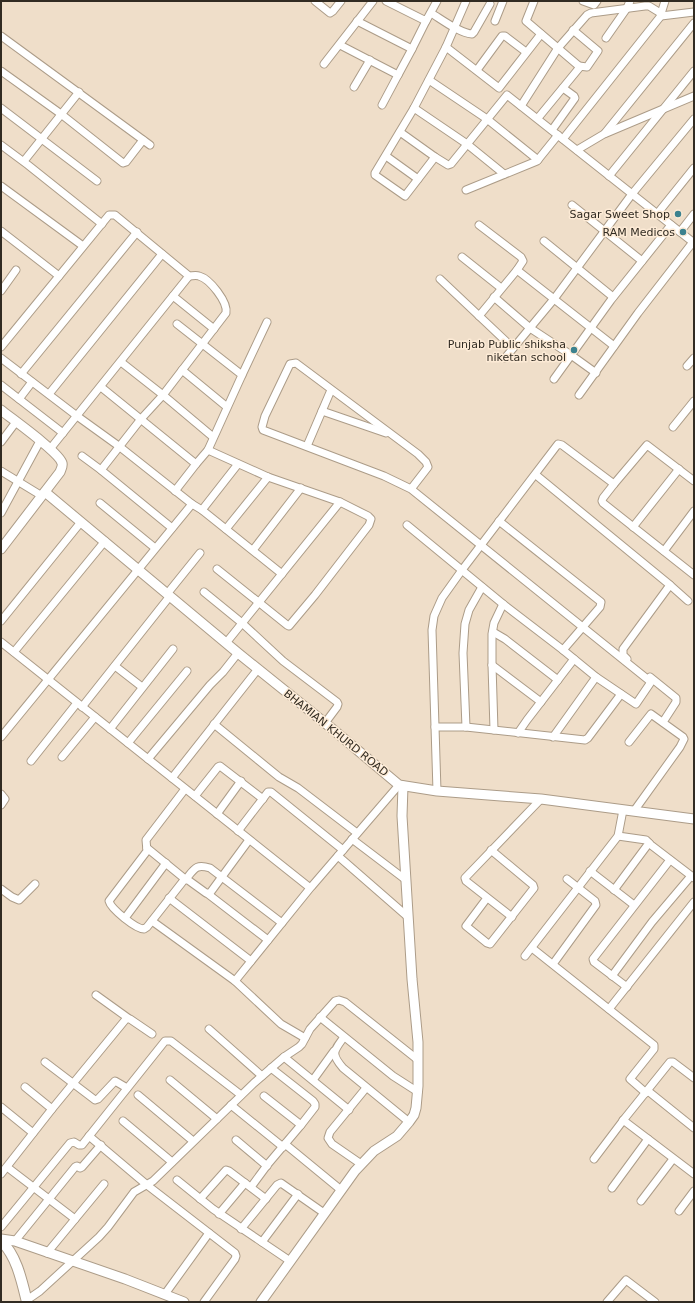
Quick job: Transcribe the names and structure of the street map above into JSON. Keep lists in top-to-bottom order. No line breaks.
{"streets":{"street":["BHAMIAN KHURD ROAD"]},"places":["Sagar Sweet Shop","RAM Medicos","Punjab Public shiksha niketan school"]}
